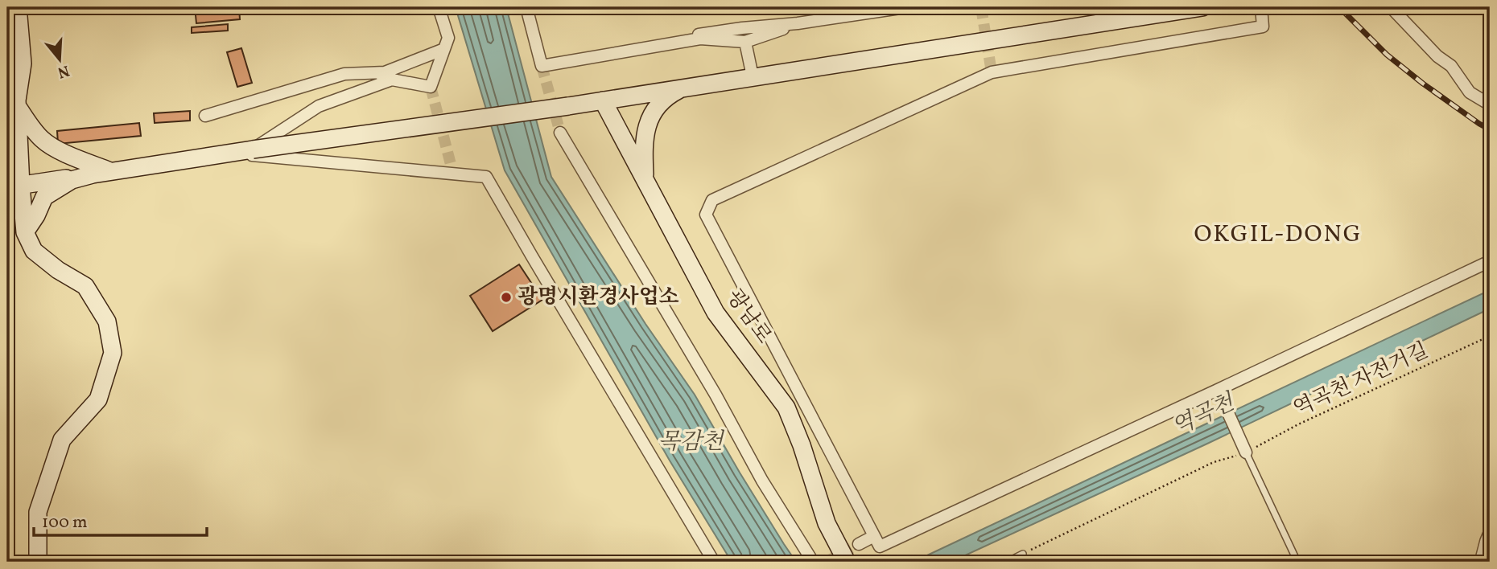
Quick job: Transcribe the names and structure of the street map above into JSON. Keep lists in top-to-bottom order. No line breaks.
{"streets":{"main road":["광남로"],"path":["역곡천 자전거길"]},"districts":["OKGIL-DONG"],"water":["역곡천","목감천"],"places":["광명시환경사업소"],"scale_bar":"100 m","north":"bottom"}
